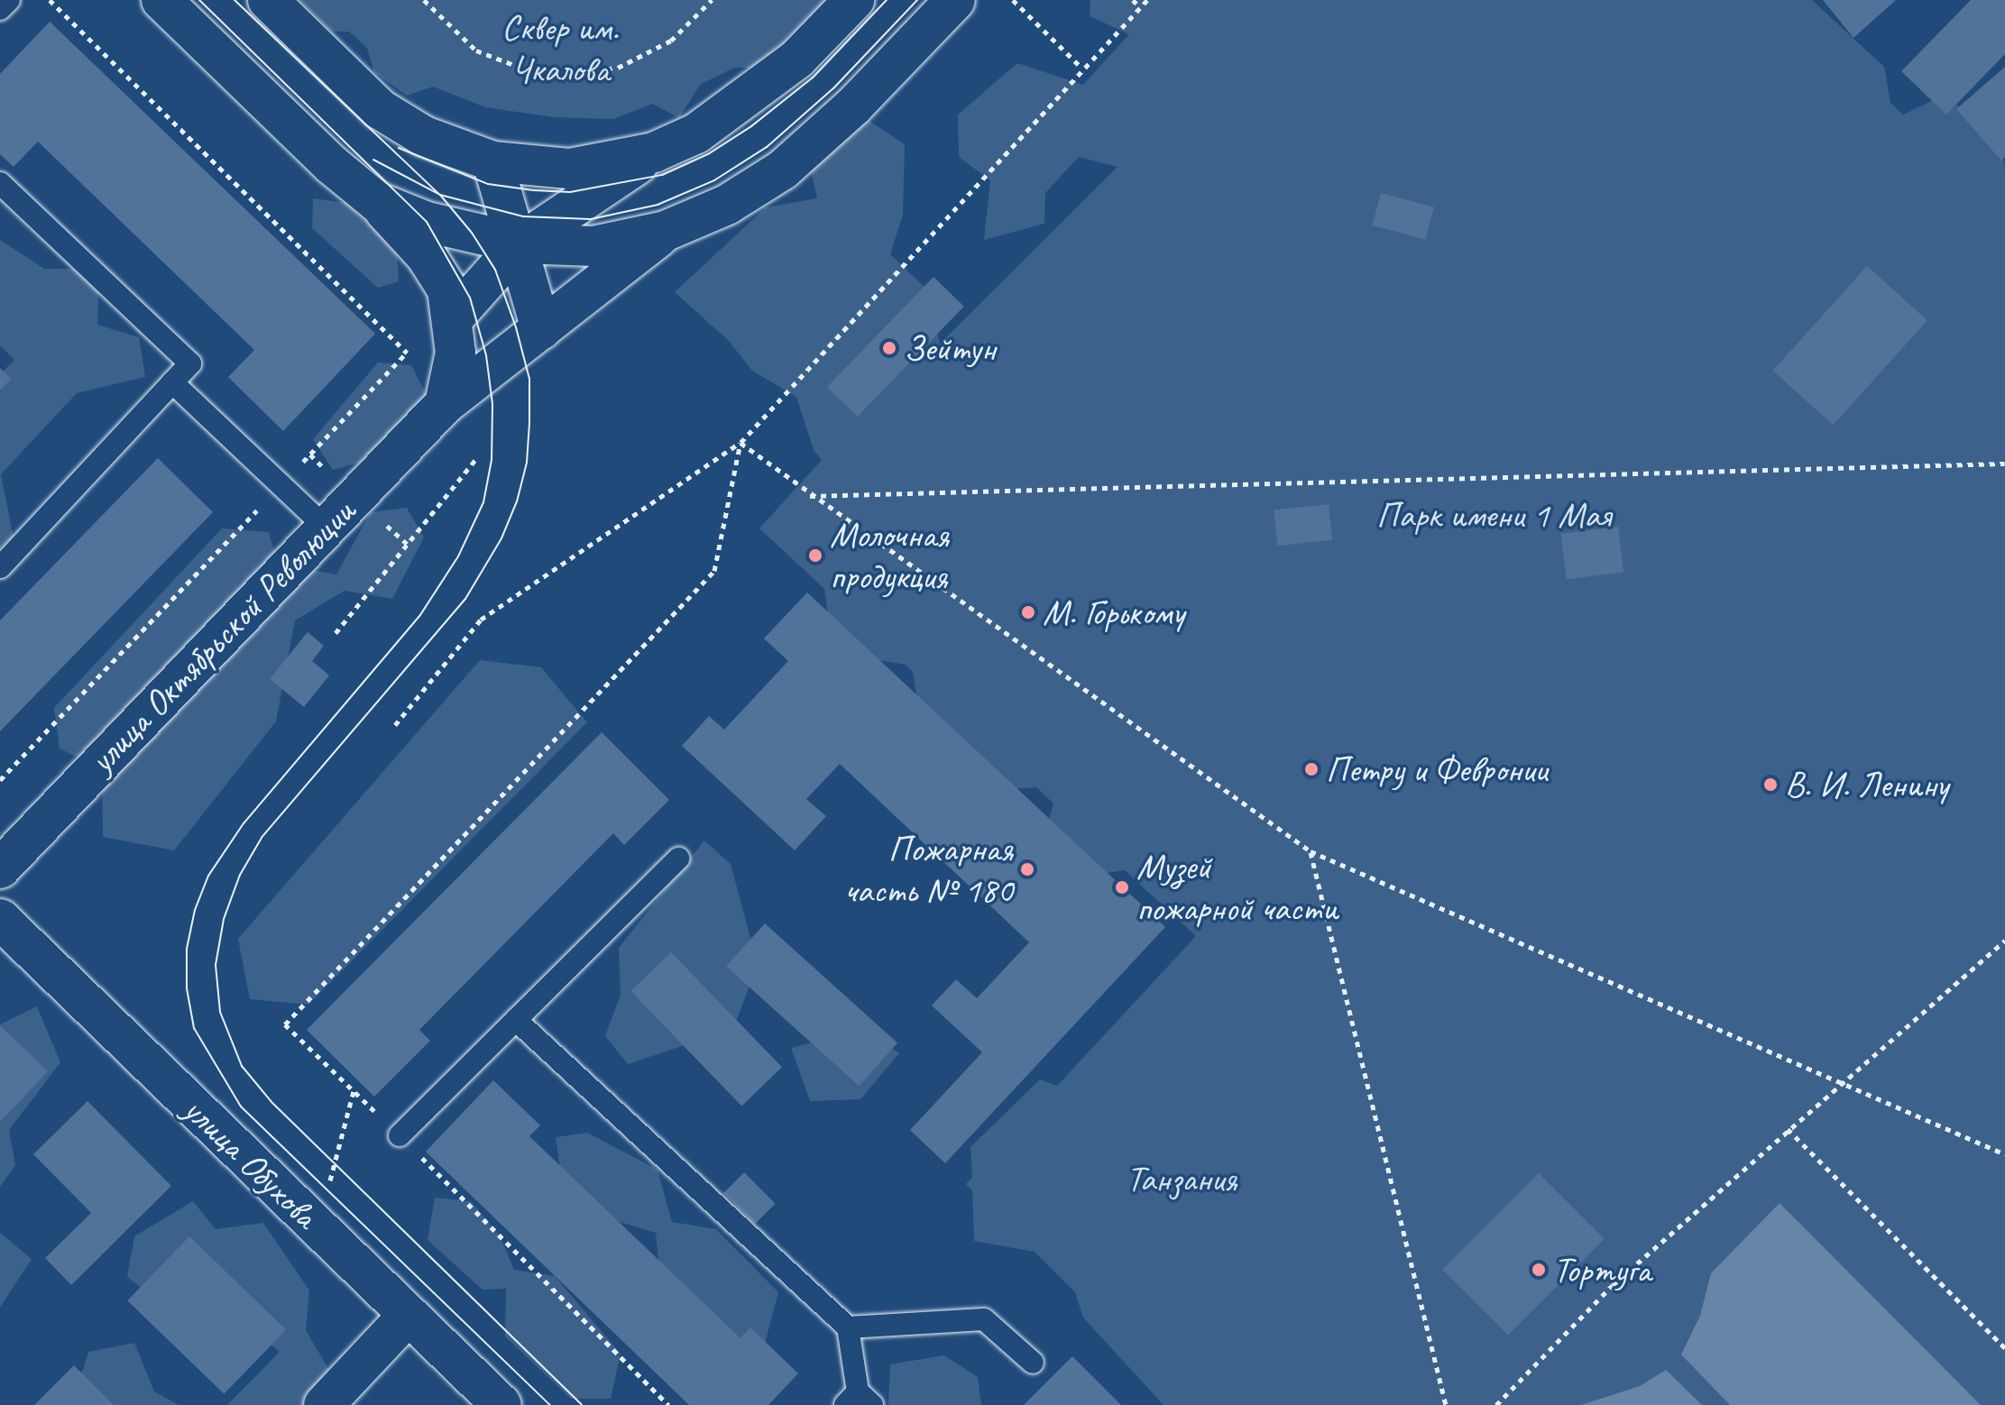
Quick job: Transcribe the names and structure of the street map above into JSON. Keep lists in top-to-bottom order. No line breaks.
{"streets":{"street":["улица Октябрьской Революции","улица Обухова"]},"parks":["Сквер им. Чкалова","Парк имени 1 Мая","Танзания"],"places":["Зейтун","Молочная продукция","М. Горькому","Петру и Февронии","В. И. Ленину","Пожарная часть № 180","Музей пожарной части","Тортуга"]}
